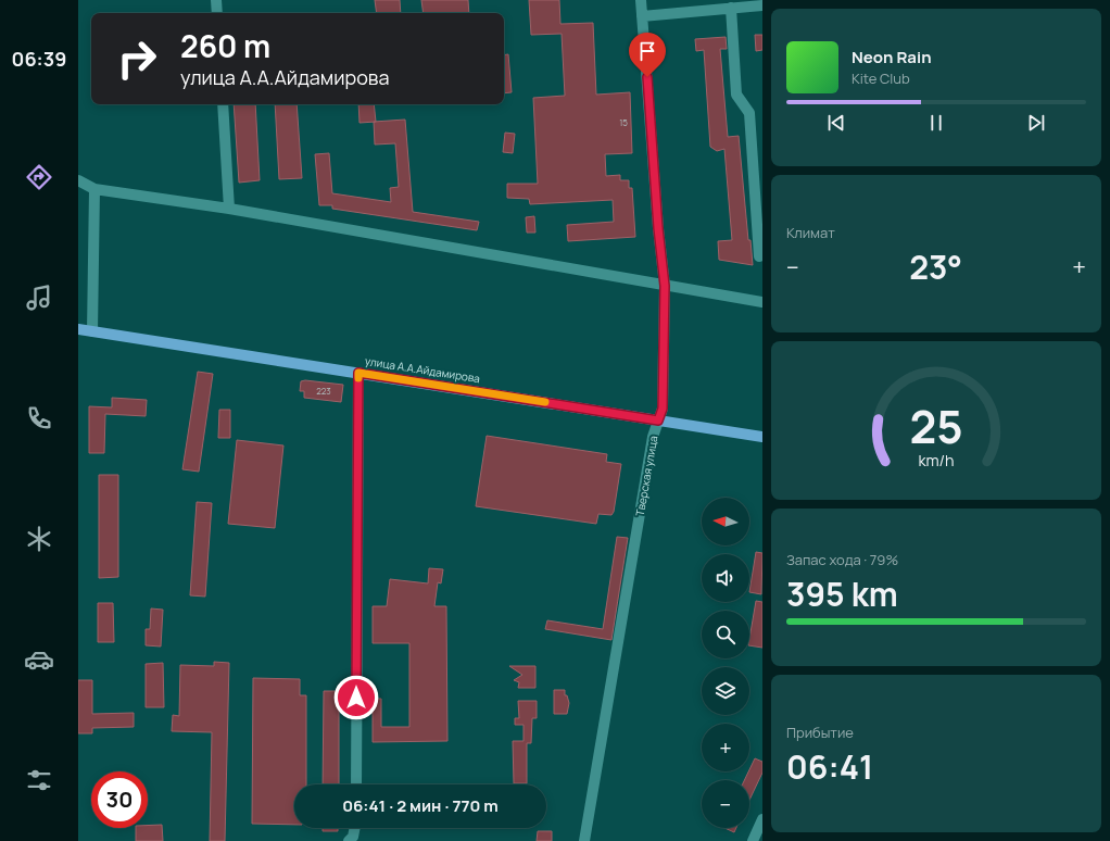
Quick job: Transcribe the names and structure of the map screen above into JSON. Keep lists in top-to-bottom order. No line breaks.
{"streets":{"main road":["улица А.А.Айдамирова"],"street":["Тверская улица"]},"crossings":[["улица А.А.Айдамирова","Тверская улица"]],"house_numbers":["15","223"],"north":"left","page":{"tabs":"06:39","turn":["260 m","улица А.А.Айдамирова"],"song":["Neon Rain","Kite Club"],"tile":["Климат",["Запас хода · 79%","395 km"],["Прибытие","06:41"]],"heat":["−","23°","+"],"map_buttons":["+","−"],"limit":"30","trip":"06:41 · 2 мин · 770 m","gauge":["25","km/h"]}}
